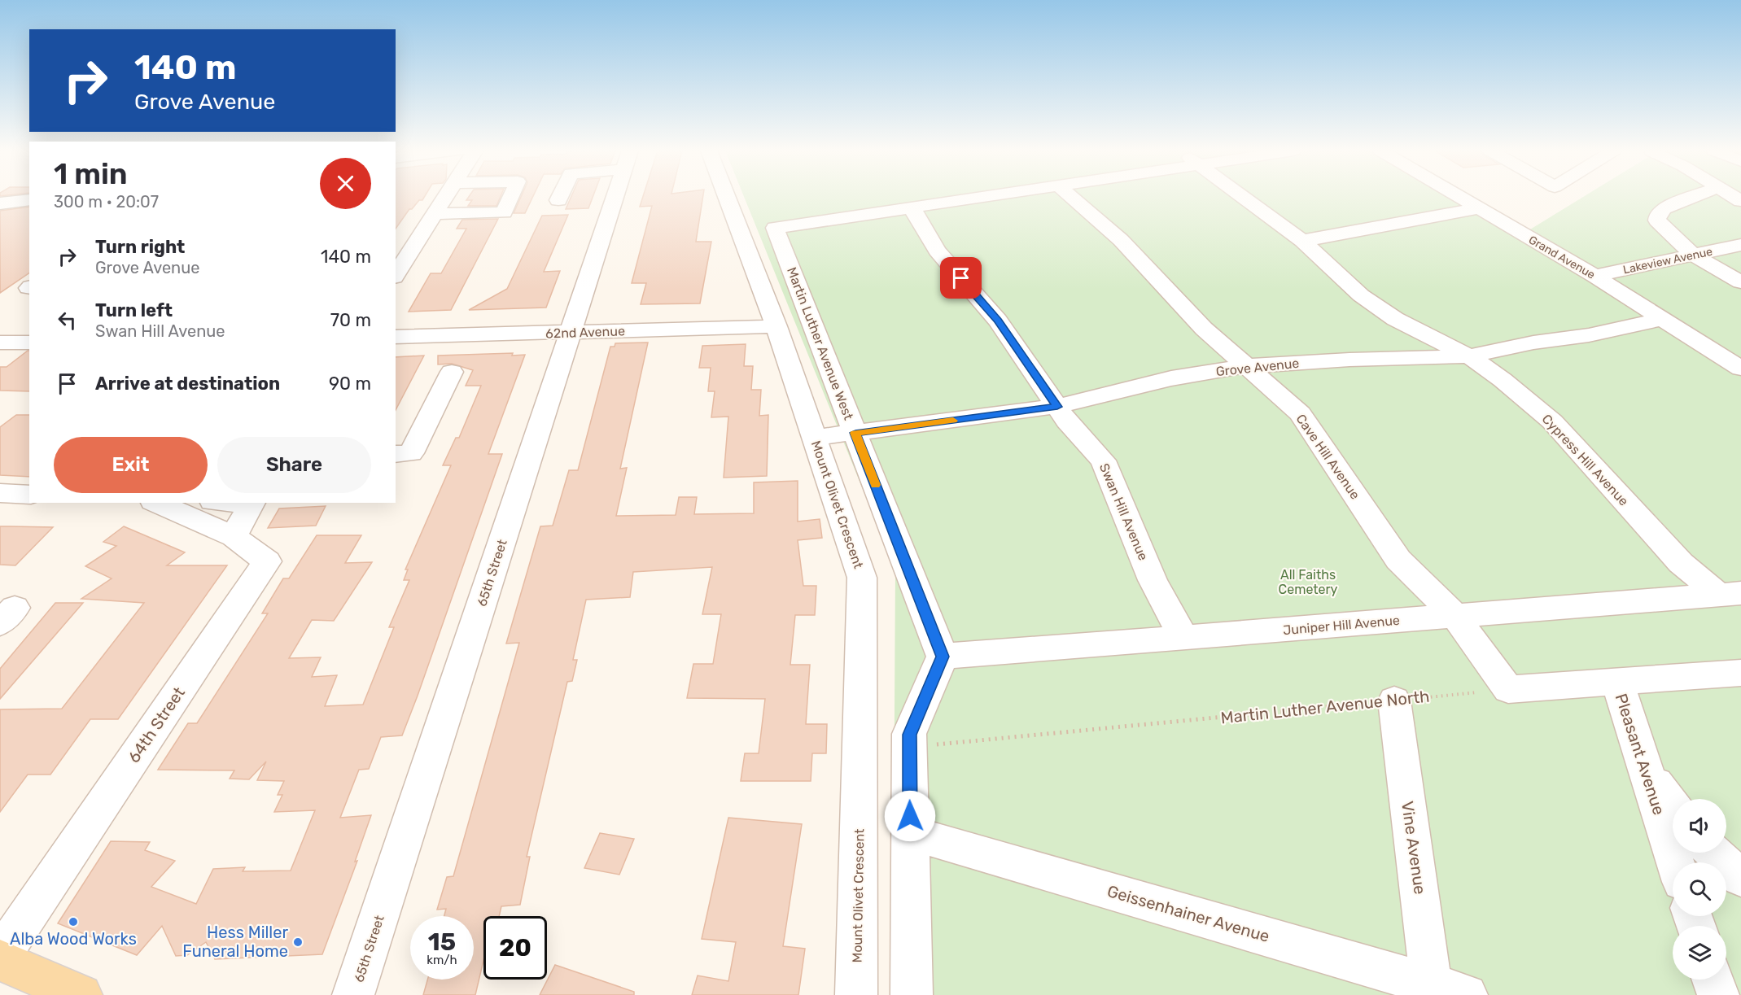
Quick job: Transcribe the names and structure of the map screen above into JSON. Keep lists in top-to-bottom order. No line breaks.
{"streets":{"street":["Grand Avenue","Lakeview Avenue","62nd Avenue","Martin Luther Avenue West","Grove Avenue","Cave Hill Avenue","Cypress Hill Avenue","Mount Olivet Crescent","Swan Hill Avenue","65th Street","Juniper Hill Avenue","64th Street","Pleasant Avenue","Vine Avenue","Geissenhainer Avenue"],"path":["Martin Luther Avenue North"]},"crossings":[["Grand Avenue","Lakeview Avenue"],["Grand Avenue","Grove Avenue"],["62nd Avenue","Mount Olivet Crescent"],["62nd Avenue","65th Street"],["Martin Luther Avenue West","Grove Avenue"],["Martin Luther Avenue West","Swan Hill Avenue"],["Martin Luther Avenue West","Juniper Hill Avenue"],["Grove Avenue","Cave Hill Avenue"],["Grove Avenue","Cypress Hill Avenue"],["Grove Avenue","Mount Olivet Crescent"],["Grove Avenue","Swan Hill Avenue"],["Cave Hill Avenue","Juniper Hill Avenue"],["Cave Hill Avenue","Martin Luther Avenue North"],["Cypress Hill Avenue","Juniper Hill Avenue"],["Swan Hill Avenue","Juniper Hill Avenue"],["Martin Luther Avenue North","Vine Avenue"],["Vine Avenue","Geissenhainer Avenue"]],"parks":["All Faiths Cemetery"],"places":["Alba Wood Works","Hess Miller Funeral Home"],"page":{"turn":["140 m","Grove Avenue"],"heading":["1 min","300 m · 20:07"],"list":[{"name":"Turn right","note":"Grove Avenue","value":"140 m"},{"name":"Turn left","note":"Swan Hill Avenue","value":"70 m"},{"name":"Arrive at destination","value":"90 m"}],"buttons":["Exit","Share"],"speed":"15 km/h","limit":"20"}}
